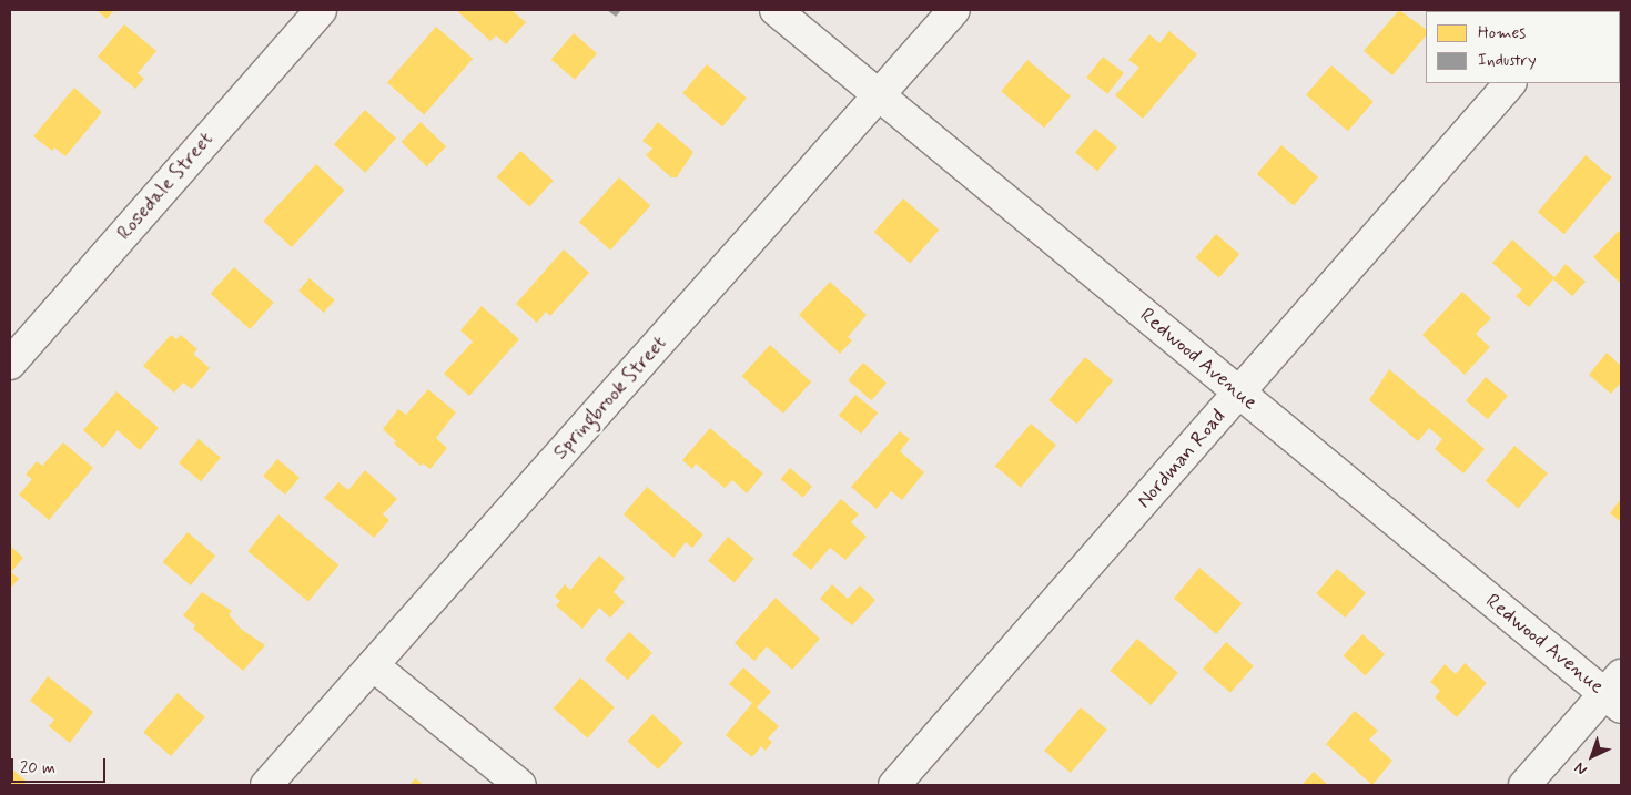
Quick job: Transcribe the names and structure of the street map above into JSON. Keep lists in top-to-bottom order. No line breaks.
{"streets":{"street":["Rosedale Street","Redwood Avenue","Springbrook Street","Nordman Road"]},"crossings":[["Redwood Avenue","Springbrook Street"],["Redwood Avenue","Nordman Road"]],"legend":["Homes","Industry"],"scale_bar":"20 m","north":"bottom left"}
